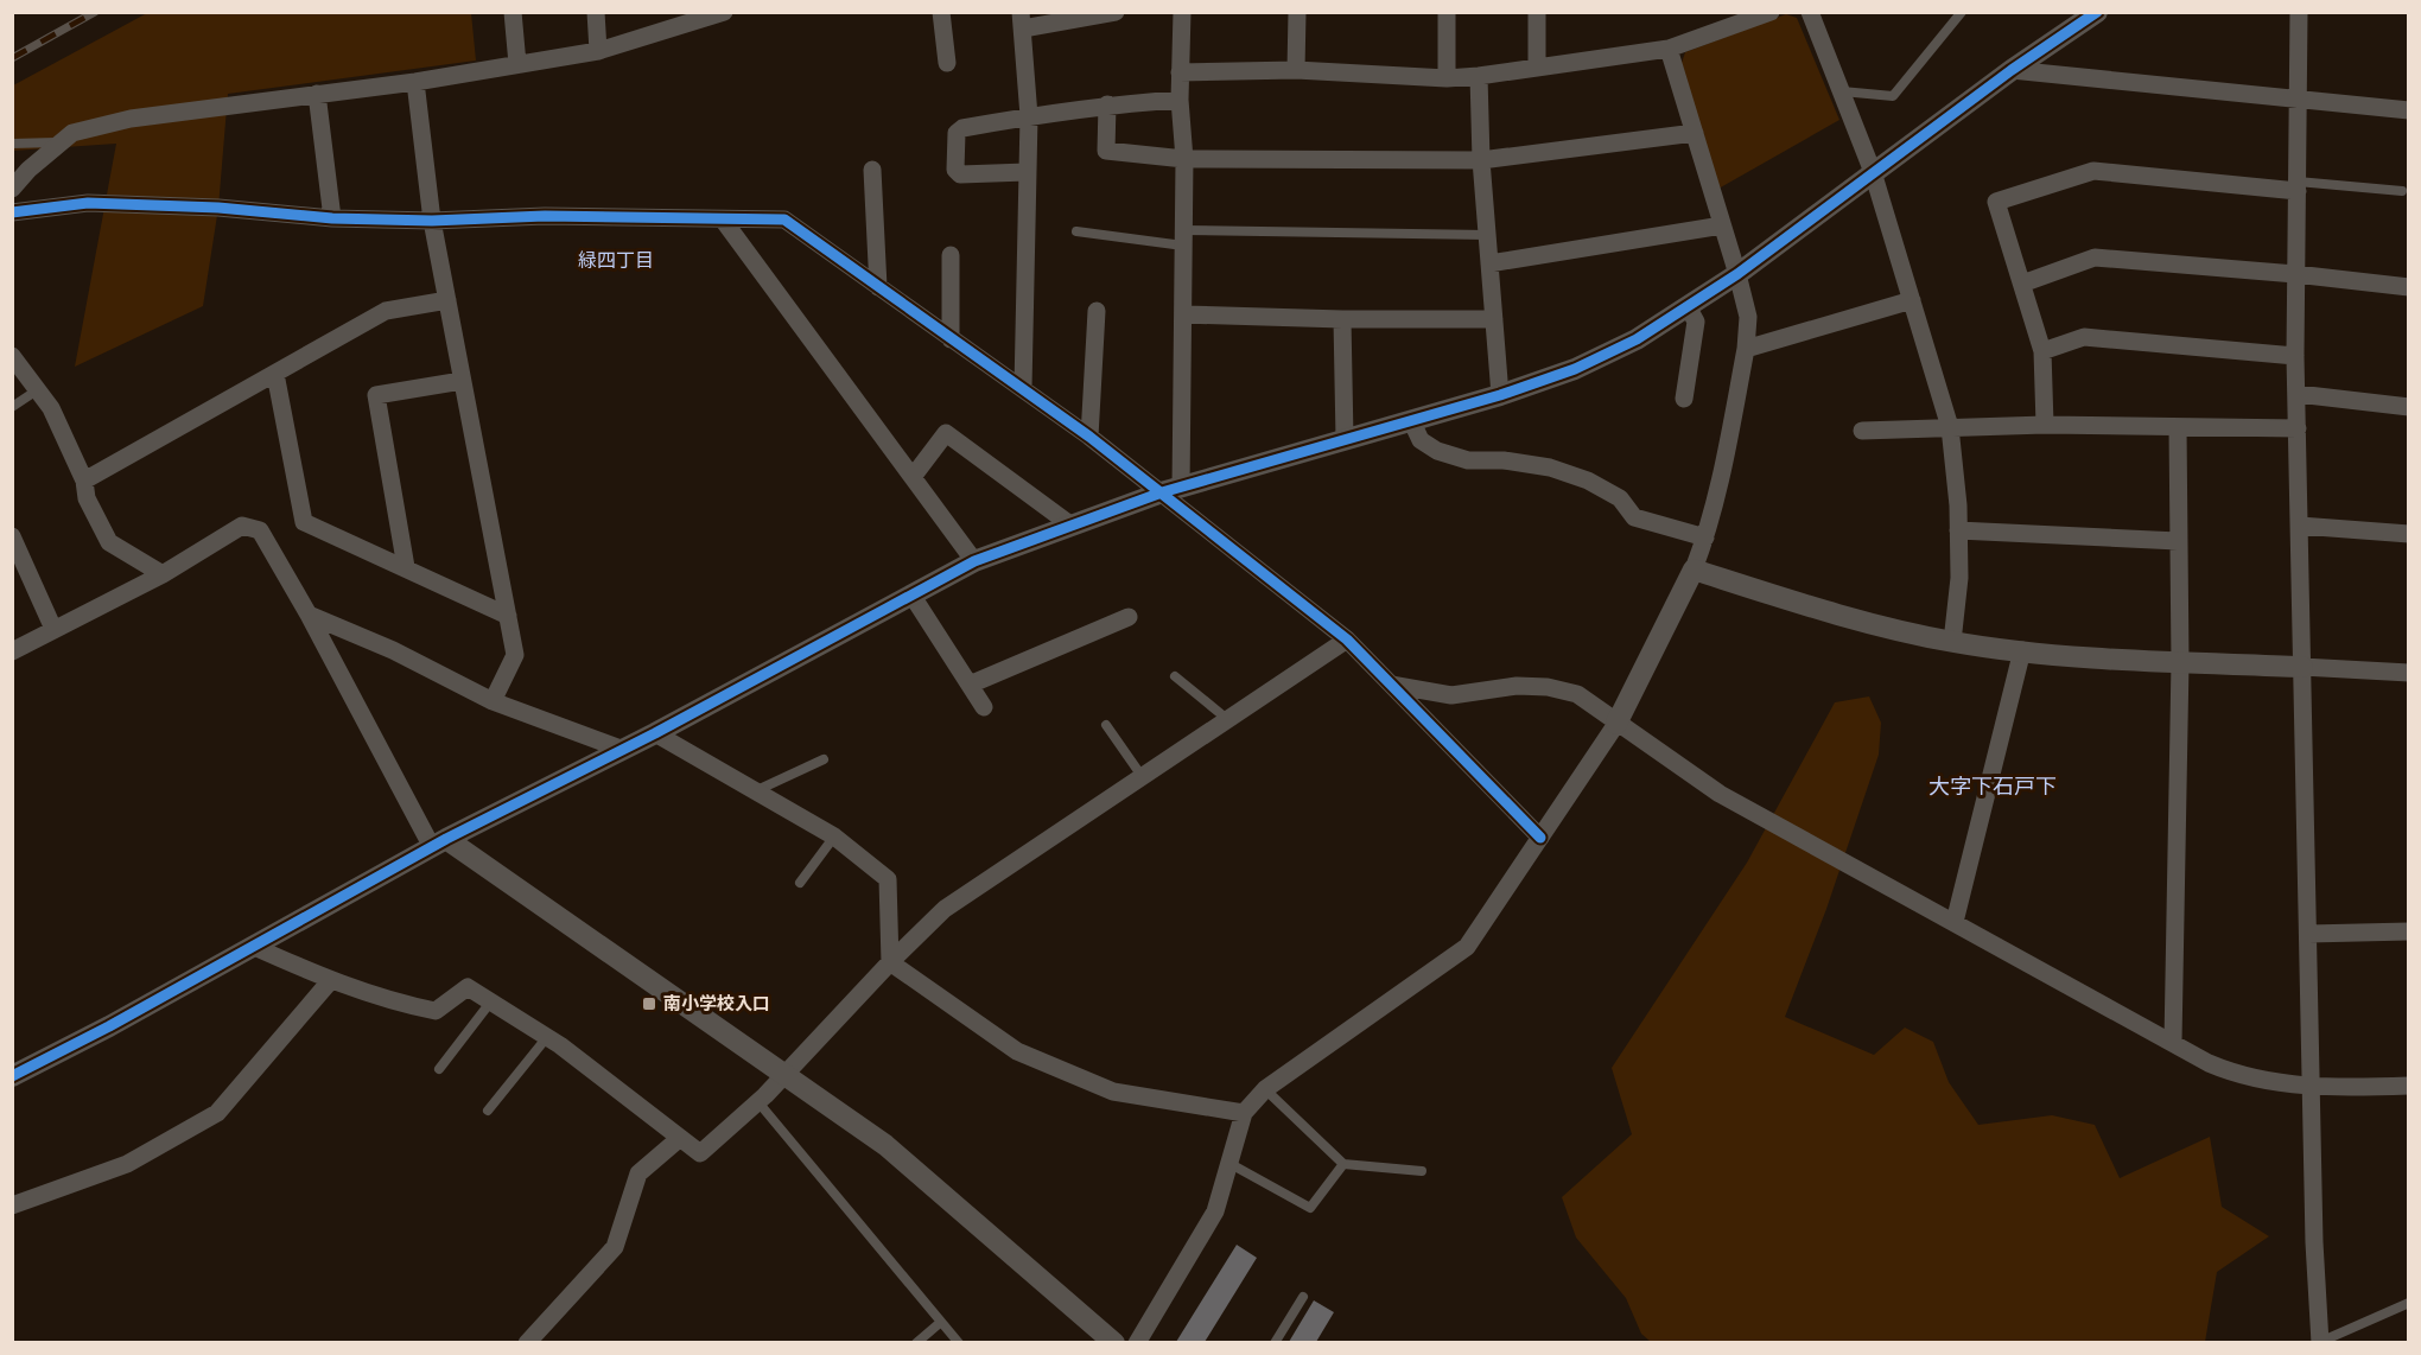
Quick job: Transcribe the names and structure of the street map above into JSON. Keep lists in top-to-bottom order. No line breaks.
{"districts":["緑四丁目","大字下石戸下"],"places":{"transit":["南小学校入口"]}}
